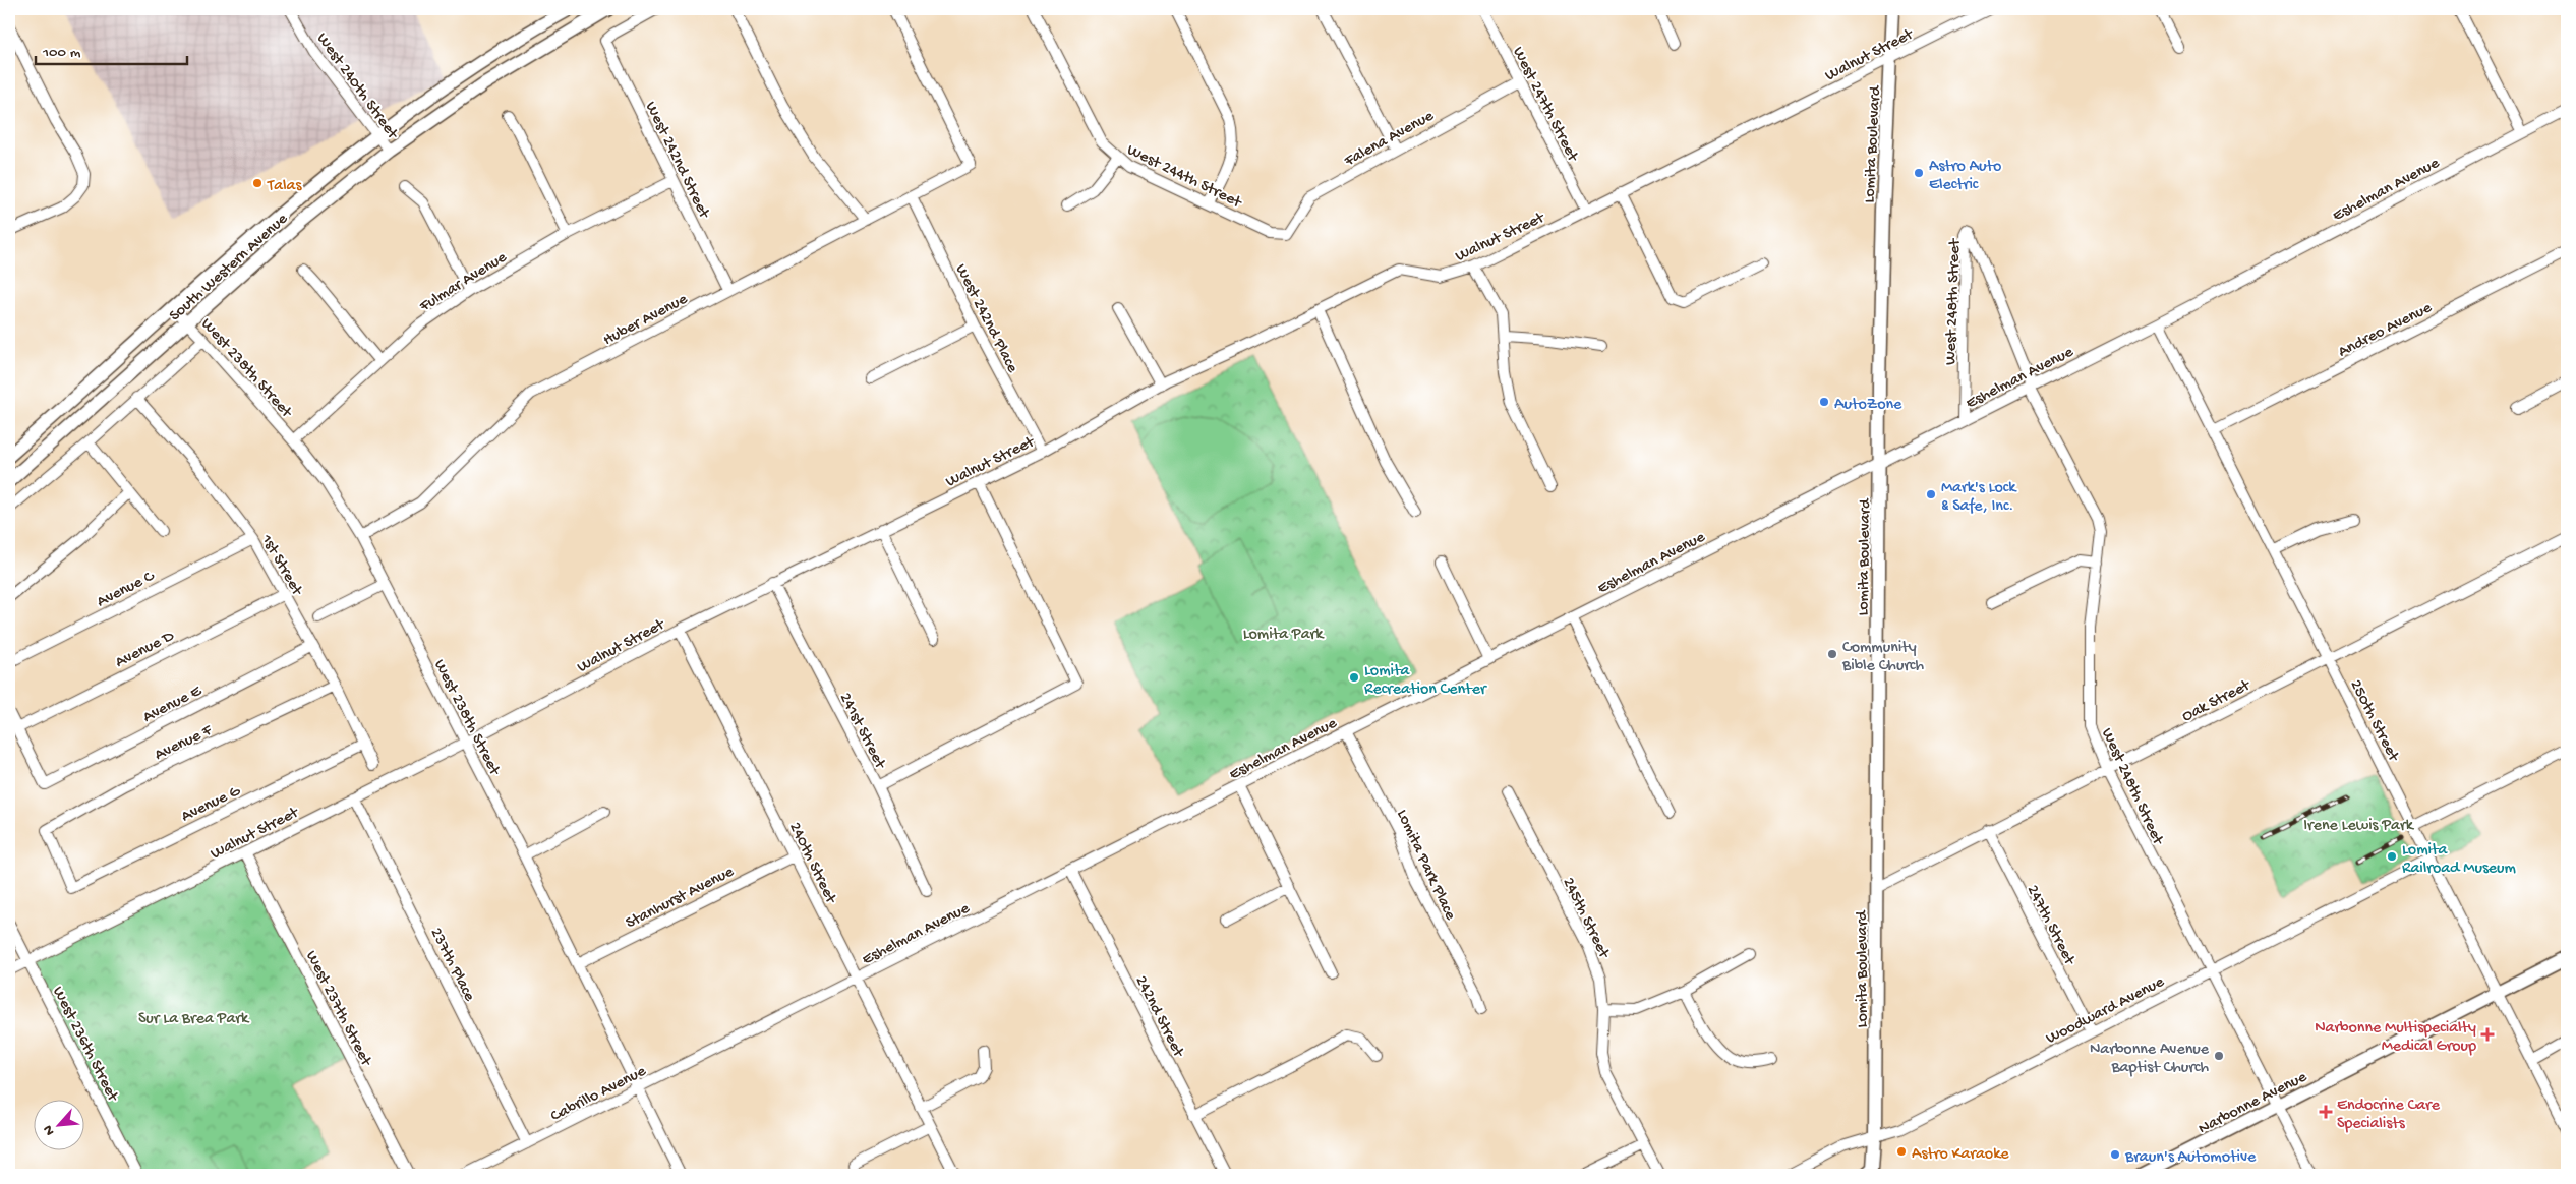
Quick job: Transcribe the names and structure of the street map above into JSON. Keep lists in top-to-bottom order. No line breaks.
{"streets":{"main road":["Lomita Boulevard","South Western Avenue","Narbonne Avenue"],"street":["Walnut Street","West 240th Street","West 247th Street","Falena Avenue","West 242nd Street","West 244th Street","Eshelman Avenue","Fulmar Avenue","West 248th Street","Huber Avenue","West 242nd Place","Andreo Avenue","West 238th Street","1st Street","Avenue C","Avenue D","Oak Street","Avenue E","250th Street","241st Street","Avenue F","Avenue G","240th Street","Lomita Park Place","Stanhurst Avenue","245th Street","247th Street","237th Place","West 237th Street","Woodward Avenue","242nd Street","West 236th Street","Cabrillo Avenue"]},"crossings":[["Walnut Street","West 247th Street"],["Walnut Street","Lomita Boulevard"],["Walnut Street","West 242nd Place"],["Walnut Street","West 238th Street"],["Walnut Street","241st Street"],["Walnut Street","240th Street"],["Walnut Street","237th Place"],["Walnut Street","West 237th Street"],["Walnut Street","West 236th Street"],["West 240th Street","South Western Avenue"],["West 247th Street","Falena Avenue"],["Falena Avenue","West 244th Street"],["Lomita Boulevard","Eshelman Avenue"],["Lomita Boulevard","Oak Street"],["Lomita Boulevard","Woodward Avenue"],["West 242nd Street","Fulmar Avenue"],["West 242nd Street","Huber Avenue"],["Eshelman Avenue","West 248th Street"],["Eshelman Avenue","250th Street"],["Eshelman Avenue","240th Street"],["Eshelman Avenue","Lomita Park Place"],["Eshelman Avenue","242nd Street"],["Eshelman Avenue","Cabrillo Avenue"],["South Western Avenue","West 238th Street"],["Fulmar Avenue","West 238th Street"],["West 248th Street","Oak Street"],["West 248th Street","Woodward Avenue"],["West 248th Street","Narbonne Avenue"],["Huber Avenue","West 242nd Place"],["Huber Avenue","West 238th Street"],["Andreo Avenue","250th Street"],["West 238th Street","Stanhurst Avenue"],["West 238th Street","Cabrillo Avenue"],["1st Street","Avenue C"],["1st Street","Avenue D"],["1st Street","Avenue E"],["1st Street","Avenue F"],["1st Street","Avenue G"],["Avenue D","Avenue E"],["Oak Street","250th Street"],["Oak Street","247th Street"],["250th Street","Woodward Avenue"],["250th Street","Narbonne Avenue"],["Avenue F","Avenue G"],["240th Street","Stanhurst Avenue"],["247th Street","Woodward Avenue"],["237th Place","Cabrillo Avenue"]],"parks":["Lomita Park","Irene Lewis Park","Sur La Brea Park"],"places":{"other":["Astro Auto Electric","Talas","AutoZone","Mark's Lock & Safe, Inc.","Community Bible Church","Lomita Recreation Center","Lomita Railroad Museum","Narbonne Avenue Baptist Church","Astro Karaoke","Braun's Automotive"],"health":["Narbonne Multispecialty Medical Group","Endocrine Care Specialists"]},"scale_bar":"100 m","north":"bottom left"}
